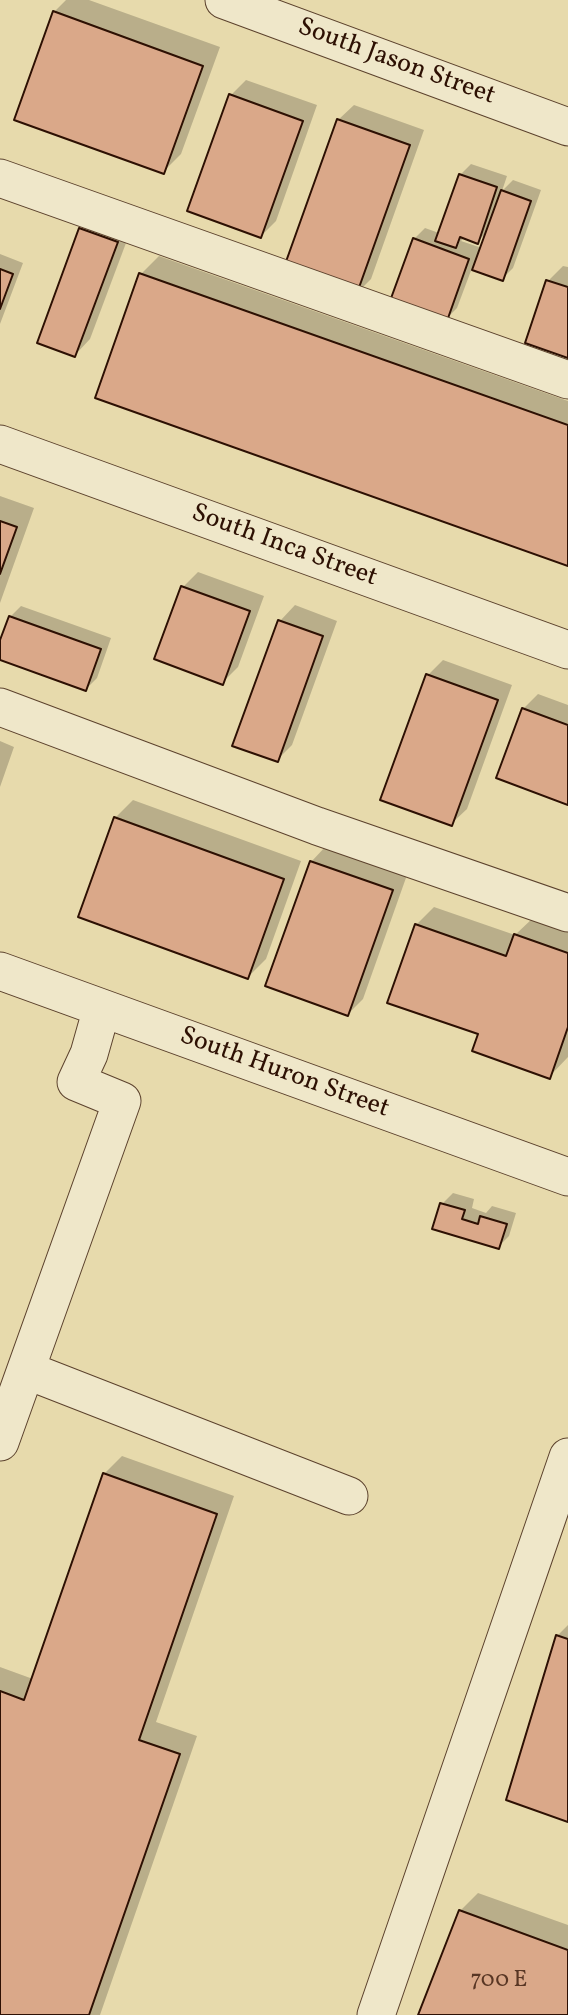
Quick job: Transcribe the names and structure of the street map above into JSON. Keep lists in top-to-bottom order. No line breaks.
{"streets":{"street":["South Jason Street","South Inca Street","South Huron Street"]},"house_numbers":["700 E"]}
